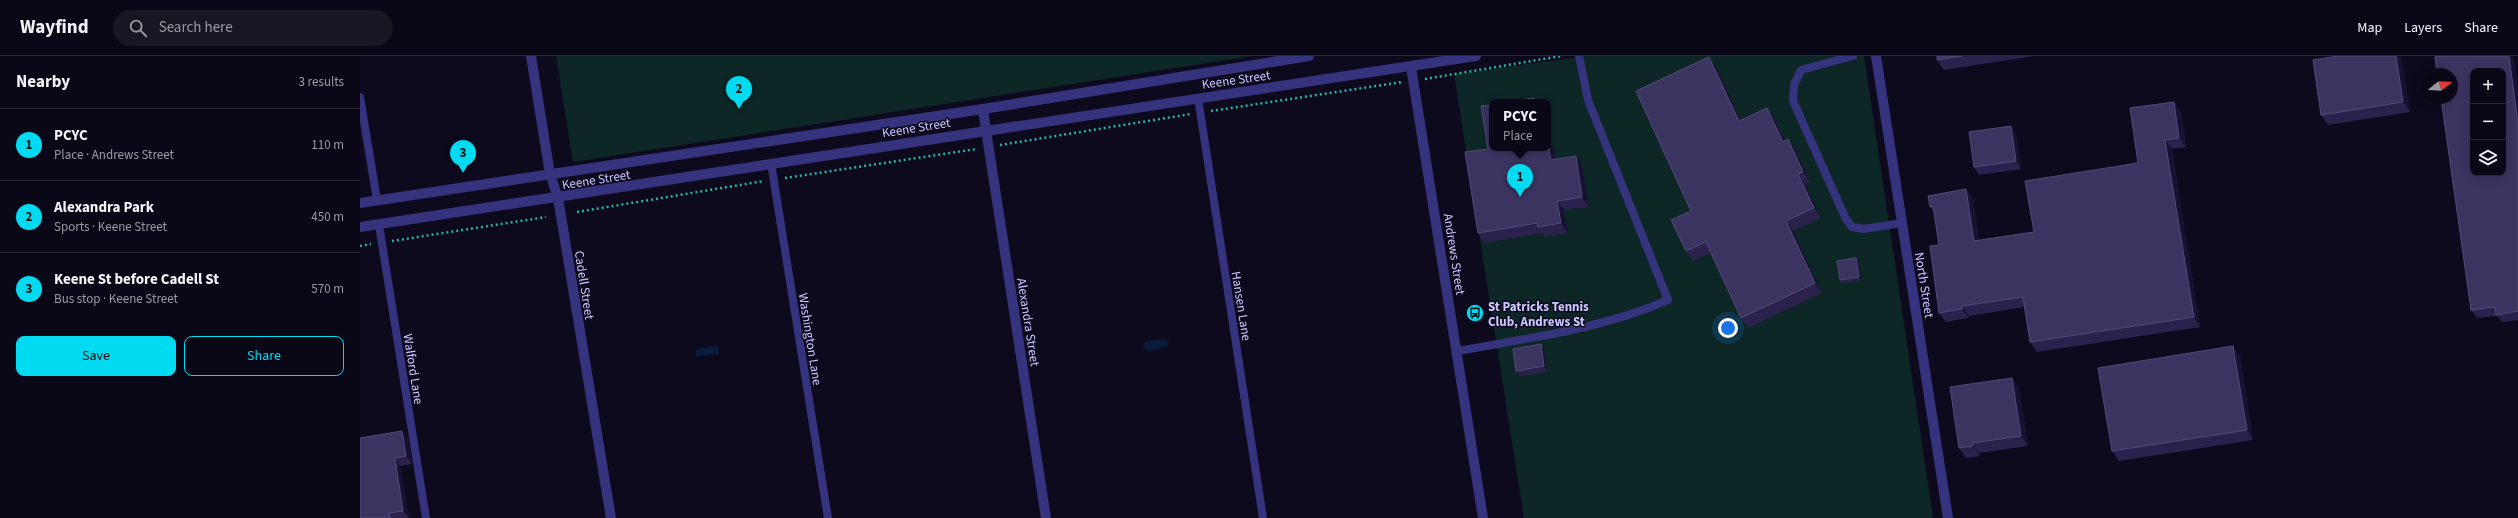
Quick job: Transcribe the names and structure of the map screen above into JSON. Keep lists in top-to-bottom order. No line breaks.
{"streets":{"street":["Keene Street","Andrews Street","Cadell Street","North Street","Alexandra Street"],"lane":["Hansen Lane","Washington Lane","Walford Lane"]},"crossings":[["Keene Street","Andrews Street"],["Keene Street","Cadell Street"],["Keene Street","Hansen Lane"],["Keene Street","Alexandra Street"],["Keene Street","Washington Lane"],["Keene Street","Walford Lane"]],"places":{"bus stop":["St Patricks Tennis Club, Andrews St"]},"north":"right","page":{"header":"Wayfind","search":"Search here","nav":["Map","Layers","Share"],"heading":["Nearby","3 results"],"map_buttons":["+","−"],"pins":["2","3","1"],"popup":["PCYC","Place"],"list":[{"mark":"1","name":"PCYC","note":"Place · Andrews Street","value":"110 m"},{"mark":"2","name":"Alexandra Park","note":"Sports · Keene Street","value":"450 m"},{"mark":"3","name":"Keene St before Cadell St","note":"Bus stop · Keene Street","value":"570 m"}],"buttons":["Save","Share"]}}
